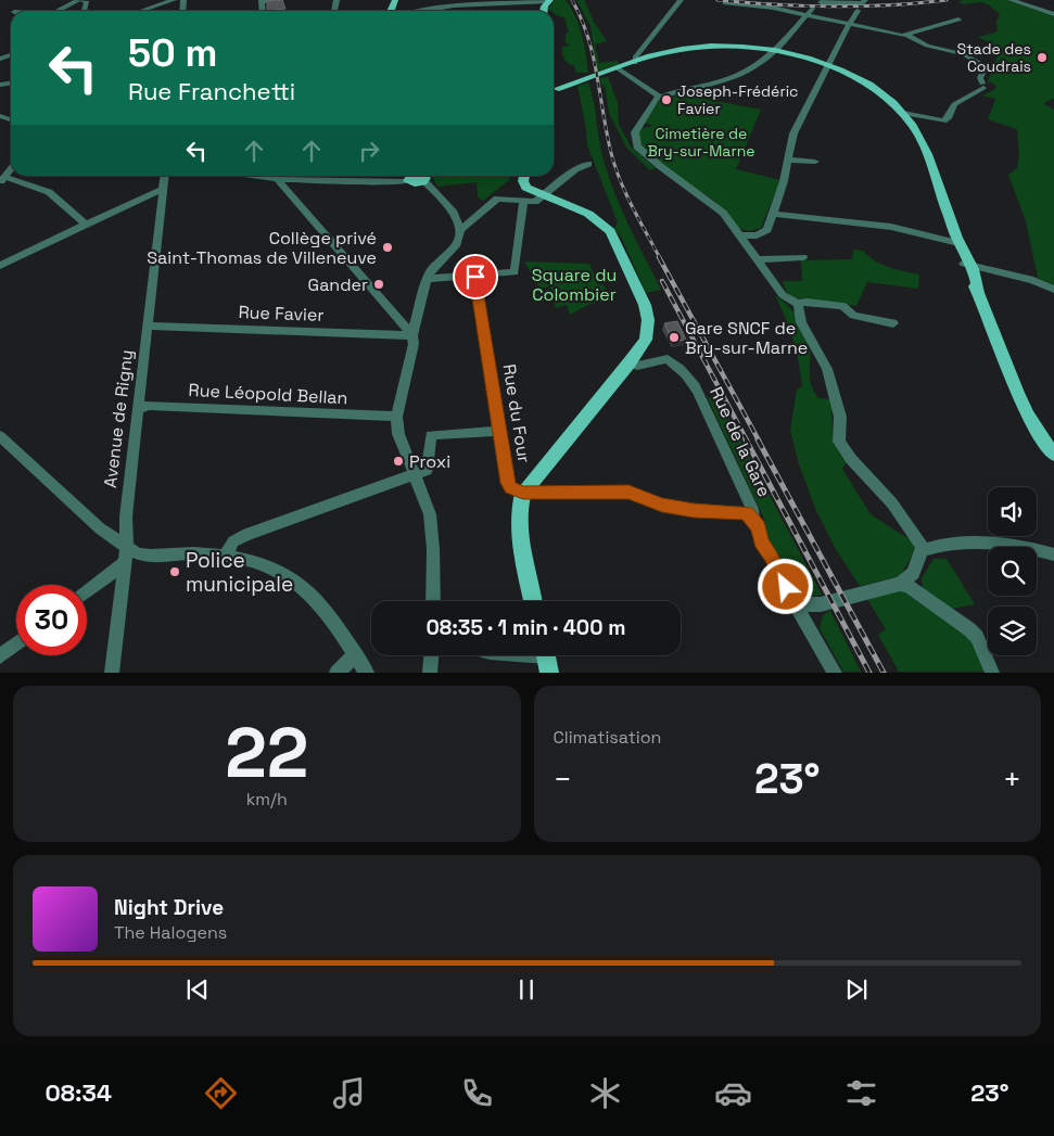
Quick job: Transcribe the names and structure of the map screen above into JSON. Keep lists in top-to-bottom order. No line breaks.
{"streets":{"street":["Rue Favier","Rue Léopold Bellan","Rue du Four","Avenue de Rigny","Rue de la Gare"]},"crossings":[["Rue Favier","Avenue de Rigny"],["Rue Léopold Bellan","Avenue de Rigny"]],"parks":["Cimetière de Bry-sur-Marne","Square du Colombier"],"places":["Stade des Coudrais","Joseph-Frédéric Favier","Collège privé Saint-Thomas de Villeneuve","Gander","Gare SNCF de Bry-sur-Marne","Proxi","Police municipale"],"page":{"turn":["50 m","Rue Franchetti"],"limit":"30","trip":"08:35 · 1 min · 400 m","tile":[["22","km/h"],"Climatisation"],"heat":["−","23°","+"],"song":["Night Drive","The Halogens"],"tabs":["08:34","23°"]}}
